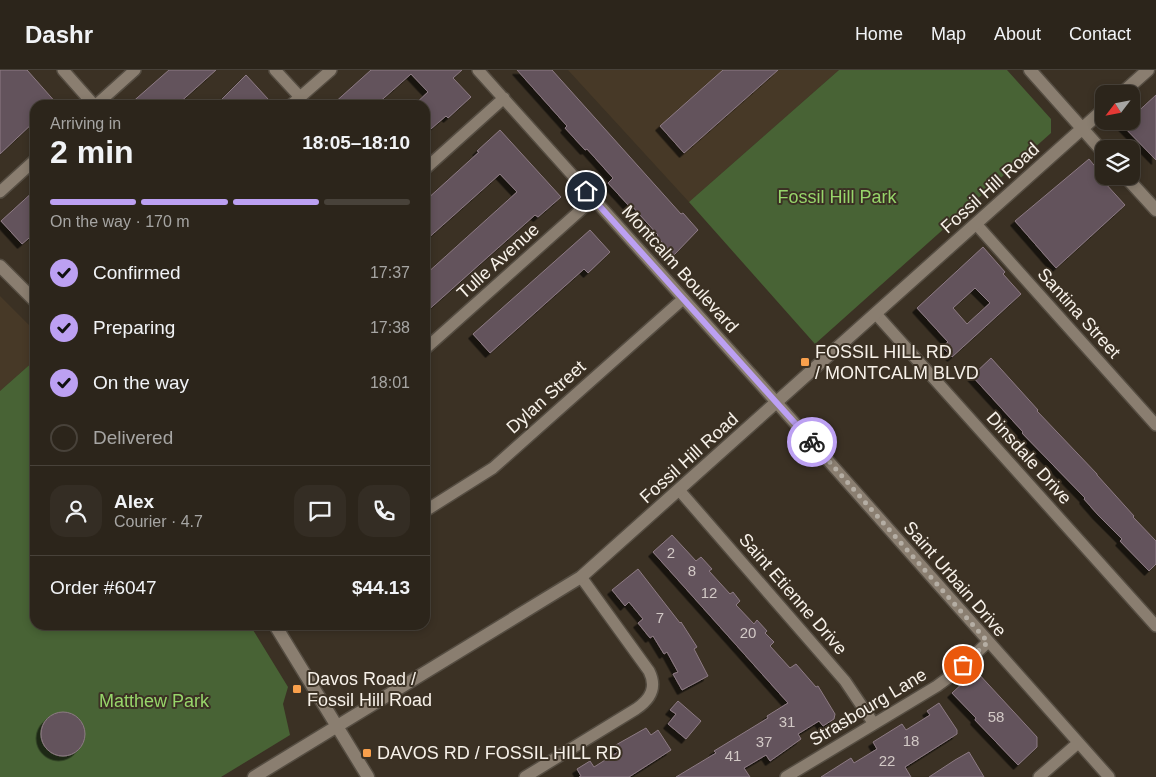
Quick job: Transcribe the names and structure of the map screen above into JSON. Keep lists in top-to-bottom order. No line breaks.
{"streets":{"street":["Fossil Hill Road","Tulle Avenue","Montcalm Boulevard","Santina Street","Dylan Street","Dinsdale Drive","Saint Urbain Drive","Saint Etienne Drive","Strasbourg Lane"]},"crossings":[["Fossil Hill Road","Montcalm Boulevard"],["Fossil Hill Road","Santina Street"],["Fossil Hill Road","Dinsdale Drive"],["Fossil Hill Road","Saint Urbain Drive"],["Fossil Hill Road","Saint Etienne Drive"],["Tulle Avenue","Montcalm Boulevard"],["Montcalm Boulevard","Dylan Street"],["Montcalm Boulevard","Saint Urbain Drive"],["Saint Urbain Drive","Strasbourg Lane"],["Saint Etienne Drive","Strasbourg Lane"]],"parks":["Fossil Hill Park","Matthew Park"],"places":{"transit":["FOSSIL HILL RD / MONTCALM BLVD","Davos Road / Fossil Hill Road","DAVOS RD / FOSSIL HILL RD"]},"house_numbers":["2","8","12","7","20","58","31","18","37","41","22"],"north":"bottom left","page":{"header":"Dashr","nav":["Home","Map","About","Contact"],"heading":["2 min","Arriving in","18:05–18:10"],"panel":["Alex","Courier · 4.7","Order #6047","$44.13"],"bar":"On the way · 170 m","list":[["Confirmed","17:37"],["Preparing","17:38"],["On the way","18:01"],"Delivered"]}}
